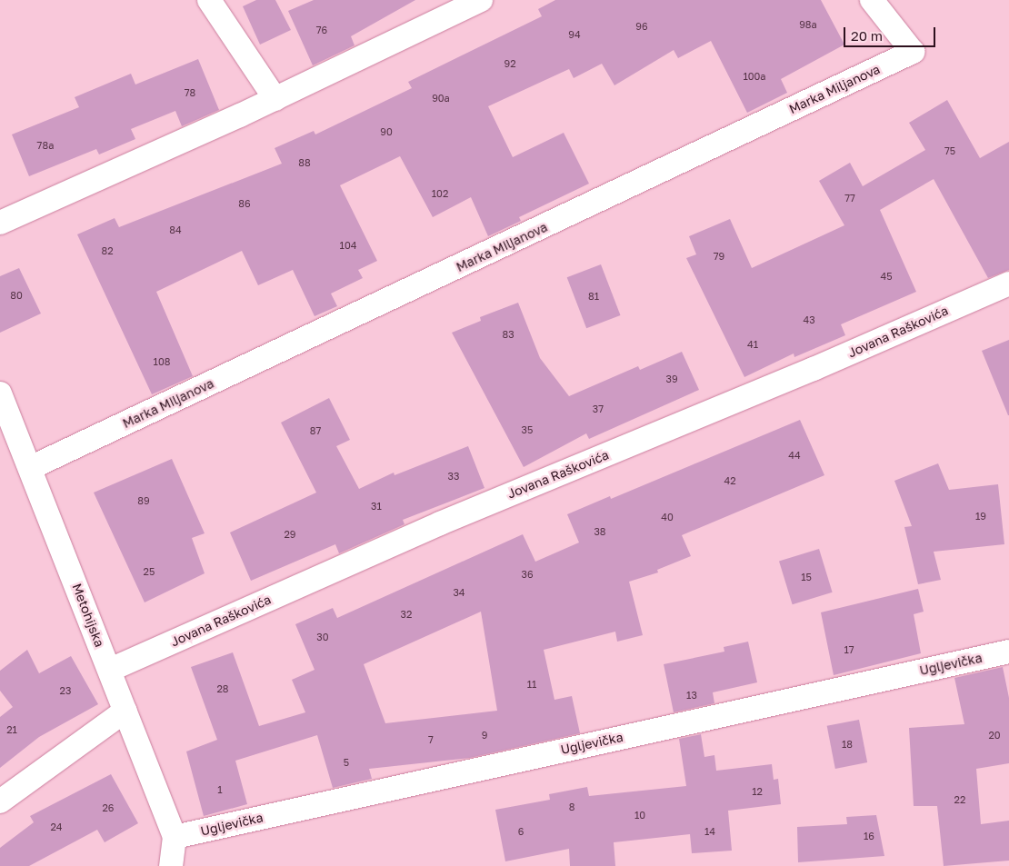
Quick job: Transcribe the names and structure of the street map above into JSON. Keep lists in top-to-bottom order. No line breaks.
{"streets":{"street":["Marka Miljanova","Jovana Raškovića","Metohijska","Ugljevička"]},"crossings":[["Marka Miljanova","Metohijska"],["Jovana Raškovića","Metohijska"],["Metohijska","Ugljevička"]],"house_numbers":["98a","96","76","94","92","100a","78","90a","90","78a","75","88","102","77","86","84","104","82","79","45","80","81","43","83","41","108","39","37","35","87","44","33","42","89","31","19","40","38","29","25","36","15","34","32","30","17","11","28","23","13","21","9","20","7","18","5","1","12","22","8","26","10","24","6","14","16"],"scale_bar":"20 m"}
